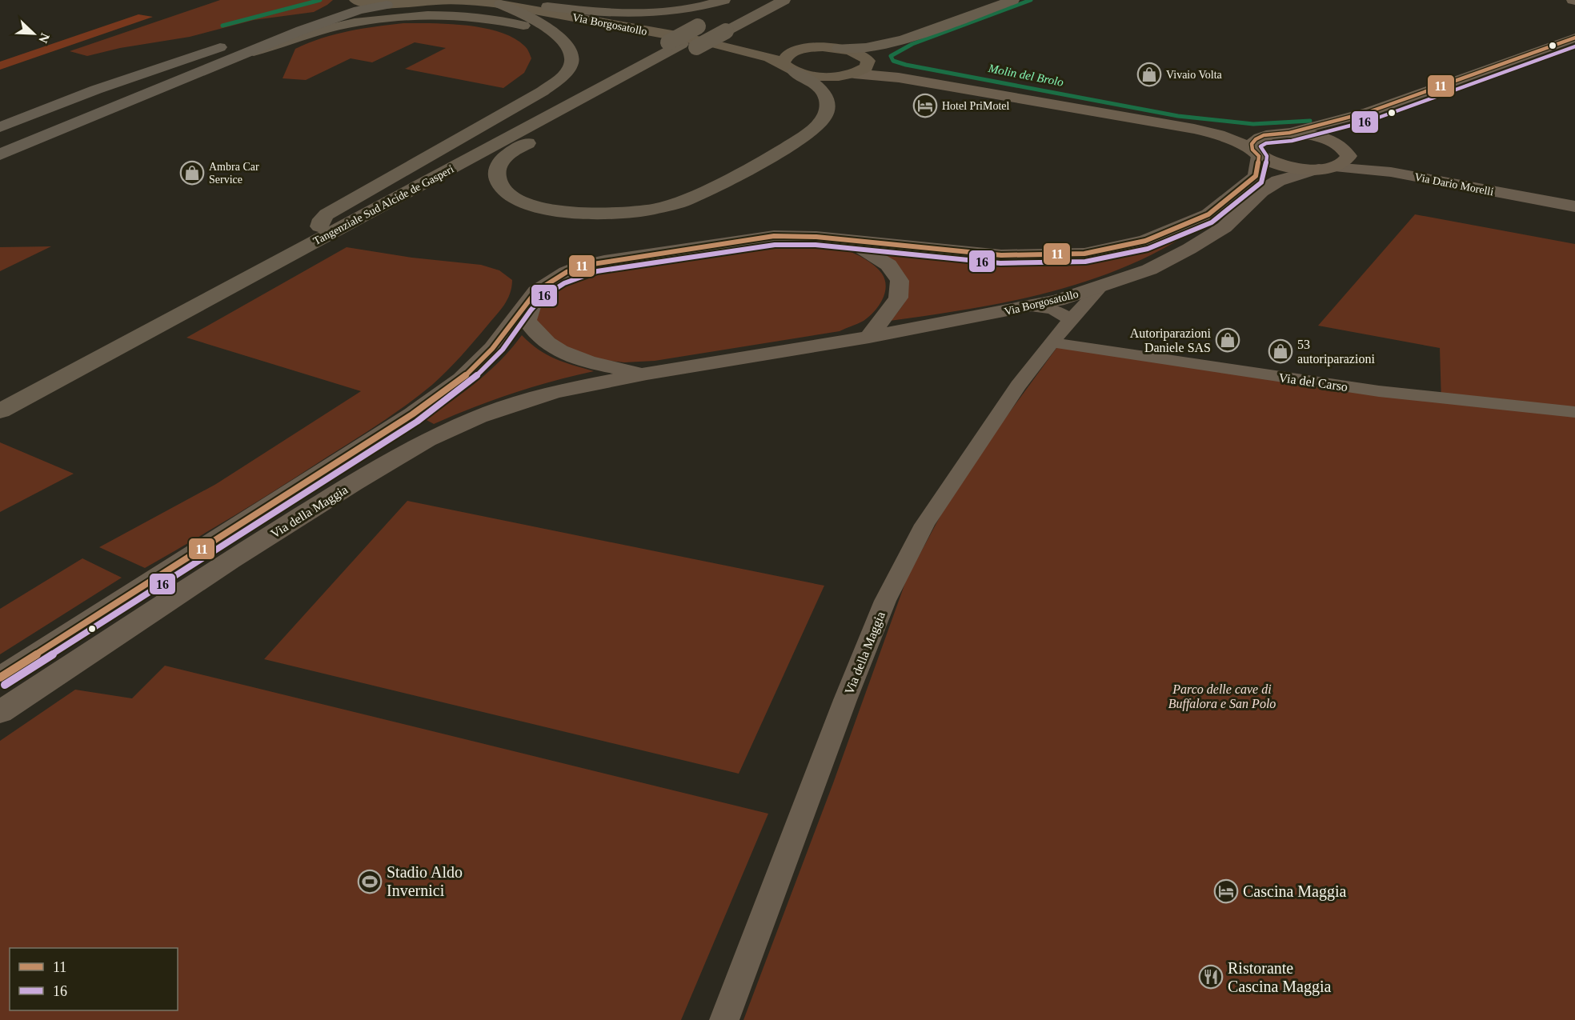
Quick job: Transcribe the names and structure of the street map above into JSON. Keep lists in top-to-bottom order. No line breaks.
{"streets":{"highway":["Tangenziale Sud Alcide de Gasperi"],"main road":["Via Borgosatollo"],"street":["Via Dario Morelli","Via del Carso","Via della Maggia"]},"crossings":[["Via Borgosatollo","Via Dario Morelli"],["Via Borgosatollo","Via della Maggia"],["Via del Carso","Via della Maggia"]],"water":["Molin del Brolo"],"parks":["Parco delle cave di Buffalora e San Polo"],"places":{"shop":["Vivaio Volta","Ambra Car Service","Autoriparazioni Daniele SAS","53 autoriparazioni"],"hotel":["Hotel PriMotel","Cascina Maggia"],"sports":["Stadio Aldo Invernici"],"restaurant":["Ristorante Cascina Maggia"]},"lines":["transit line 11","transit line 16"],"legend":["11","16"],"north":"bottom right"}
